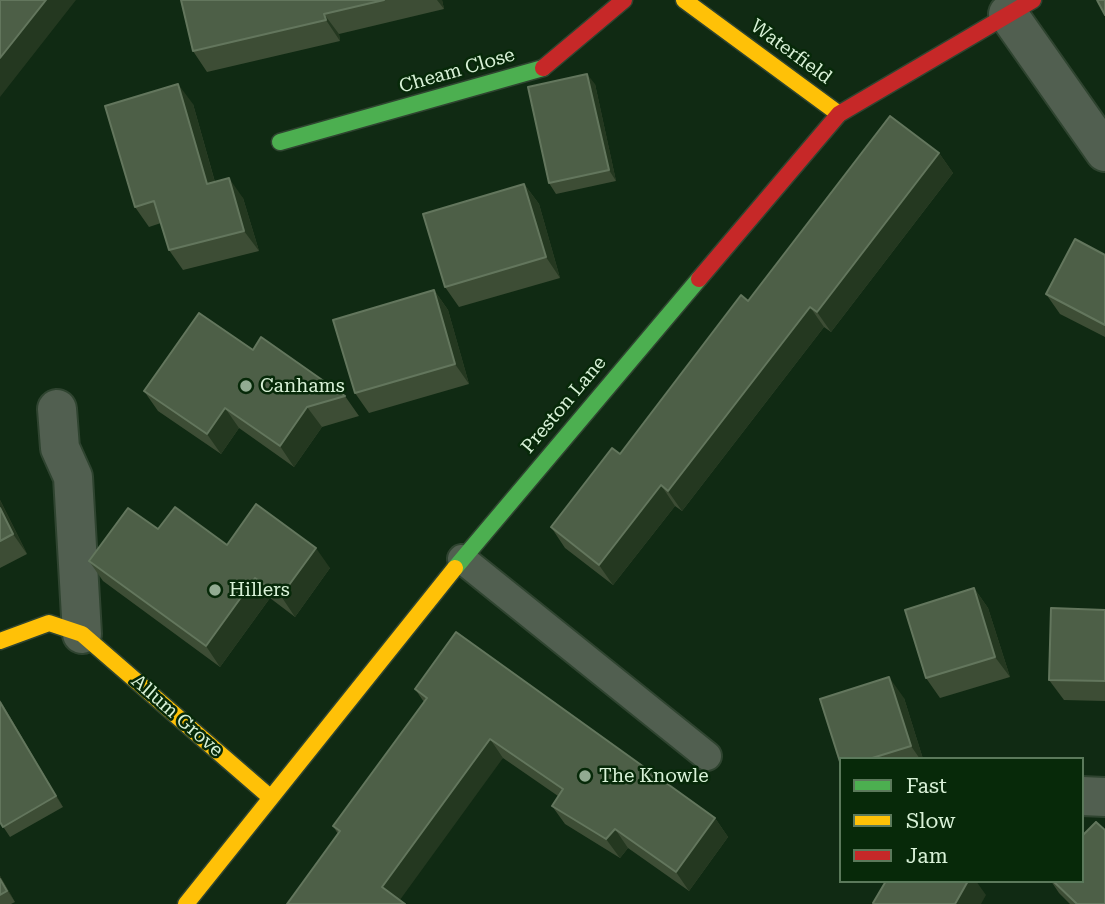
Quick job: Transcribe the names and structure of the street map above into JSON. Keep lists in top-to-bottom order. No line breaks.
{"streets":{"street":["Waterfield","Cheam Close","Preston Lane","Allum Grove"]},"crossings":[["Waterfield","Preston Lane"],["Preston Lane","Allum Grove"]],"places":["Canhams","Hillers","The Knowle"],"legend":["Fast","Slow","Jam"]}
